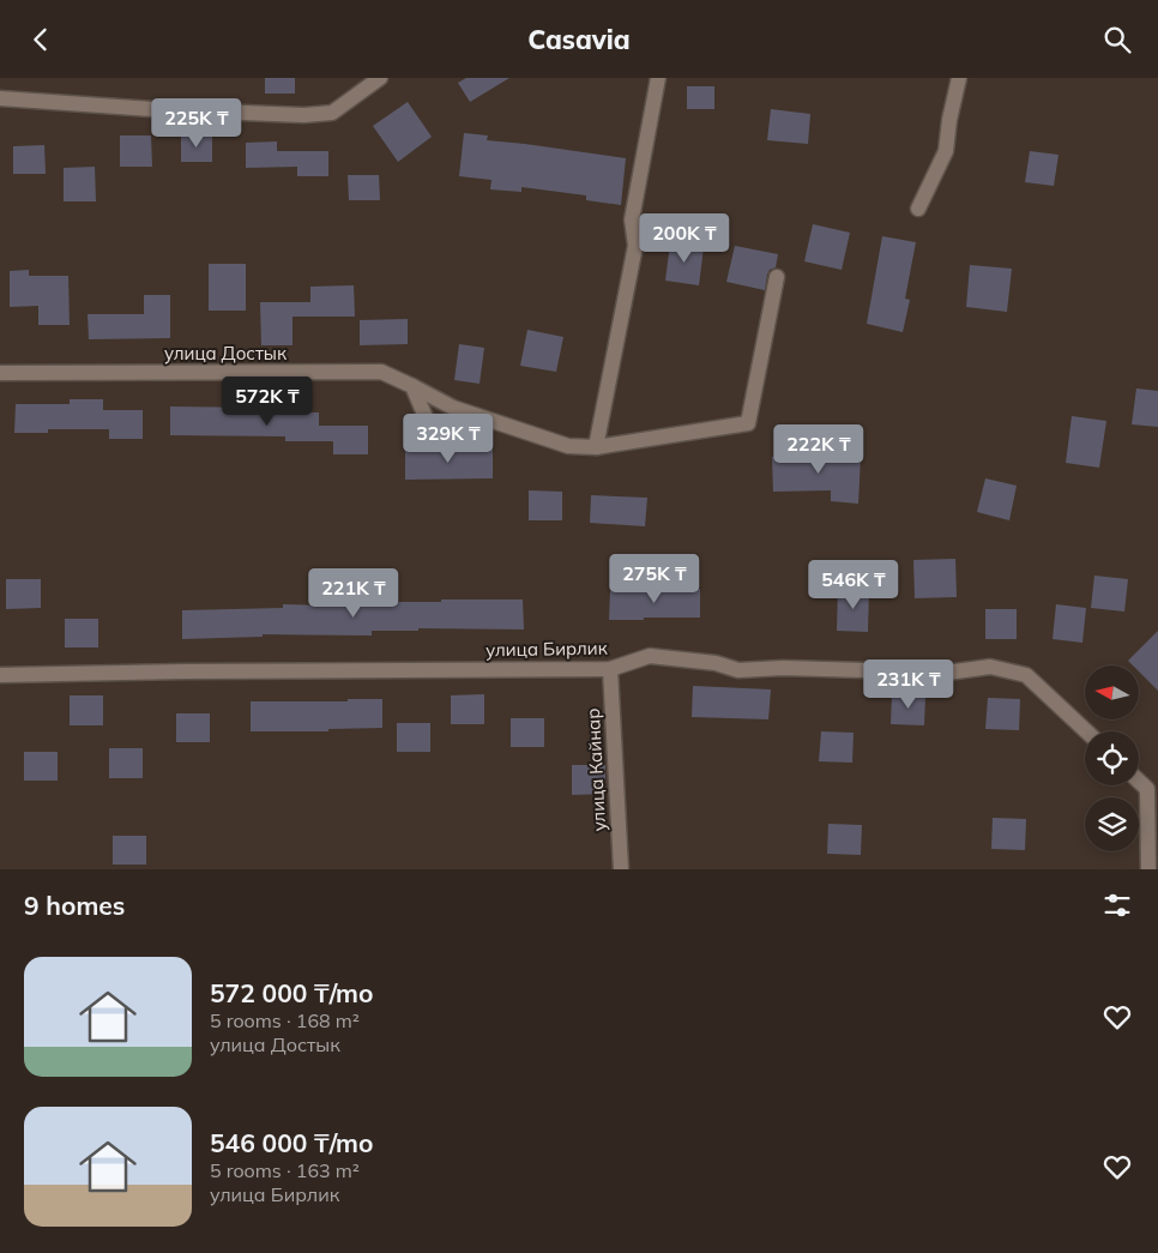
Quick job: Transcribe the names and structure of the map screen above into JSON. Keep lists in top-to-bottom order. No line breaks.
{"streets":{"street":["улица Достык","улица Бирлик","улица Кайнар"]},"crossings":[["улица Бирлик","улица Кайнар"]],"north":"left","page":{"header":"Casavia","price":["225K ₸","200K ₸","572K ₸","329K ₸","222K ₸","275K ₸","546K ₸","221K ₸","231K ₸"],"heading":"9 homes","list":[{"name":"572 000 ₸/mo","note":"5 rooms · 168 m² · улица Достык"},{"name":"546 000 ₸/mo","note":"5 rooms · 163 m² · улица Бирлик"}]}}
